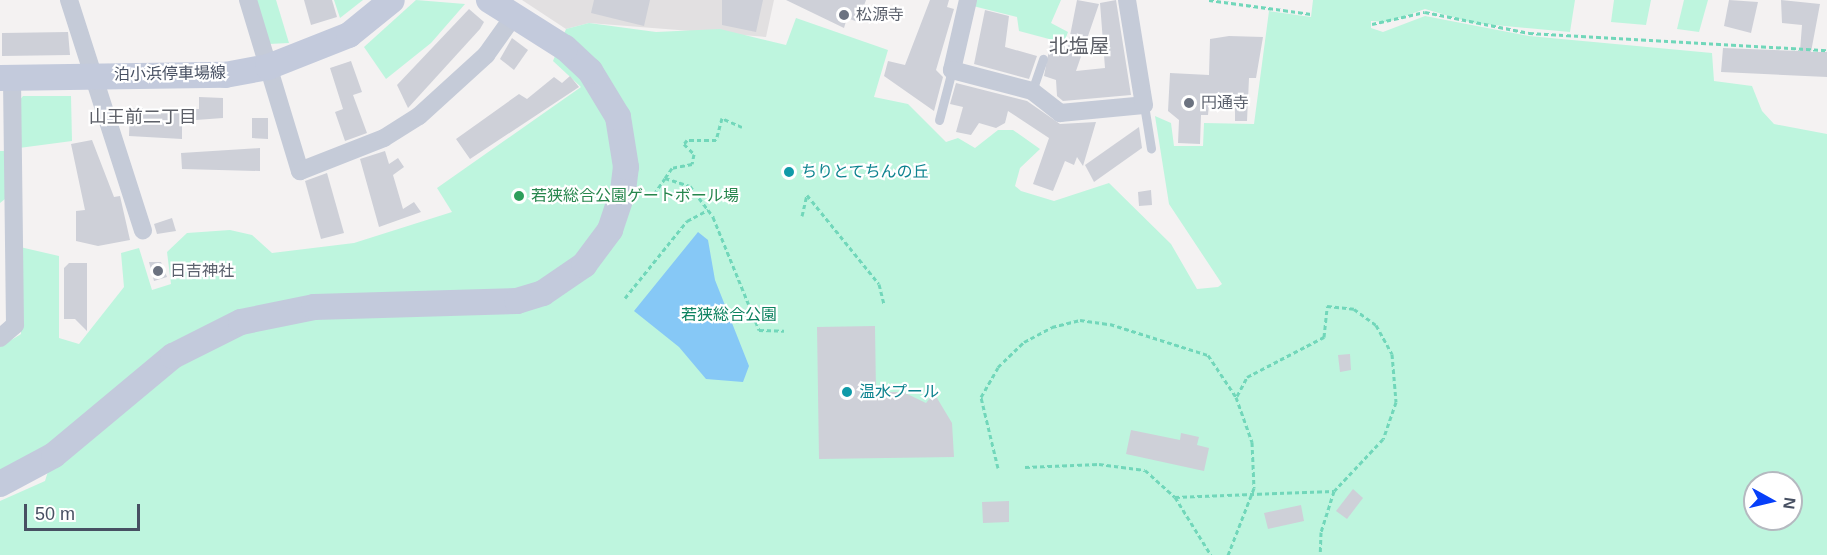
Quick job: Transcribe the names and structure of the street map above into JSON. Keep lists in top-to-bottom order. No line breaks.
{"streets":{"street":["泊小浜停車場線"]},"districts":["北塩屋","山王前二丁目"],"parks":["若狭総合公園"],"places":["松源寺","円通寺","ちりとてちんの丘","若狭総合公園ゲートボール場","日吉神社","温水プール"],"scale_bar":"50 m","north":"right"}
